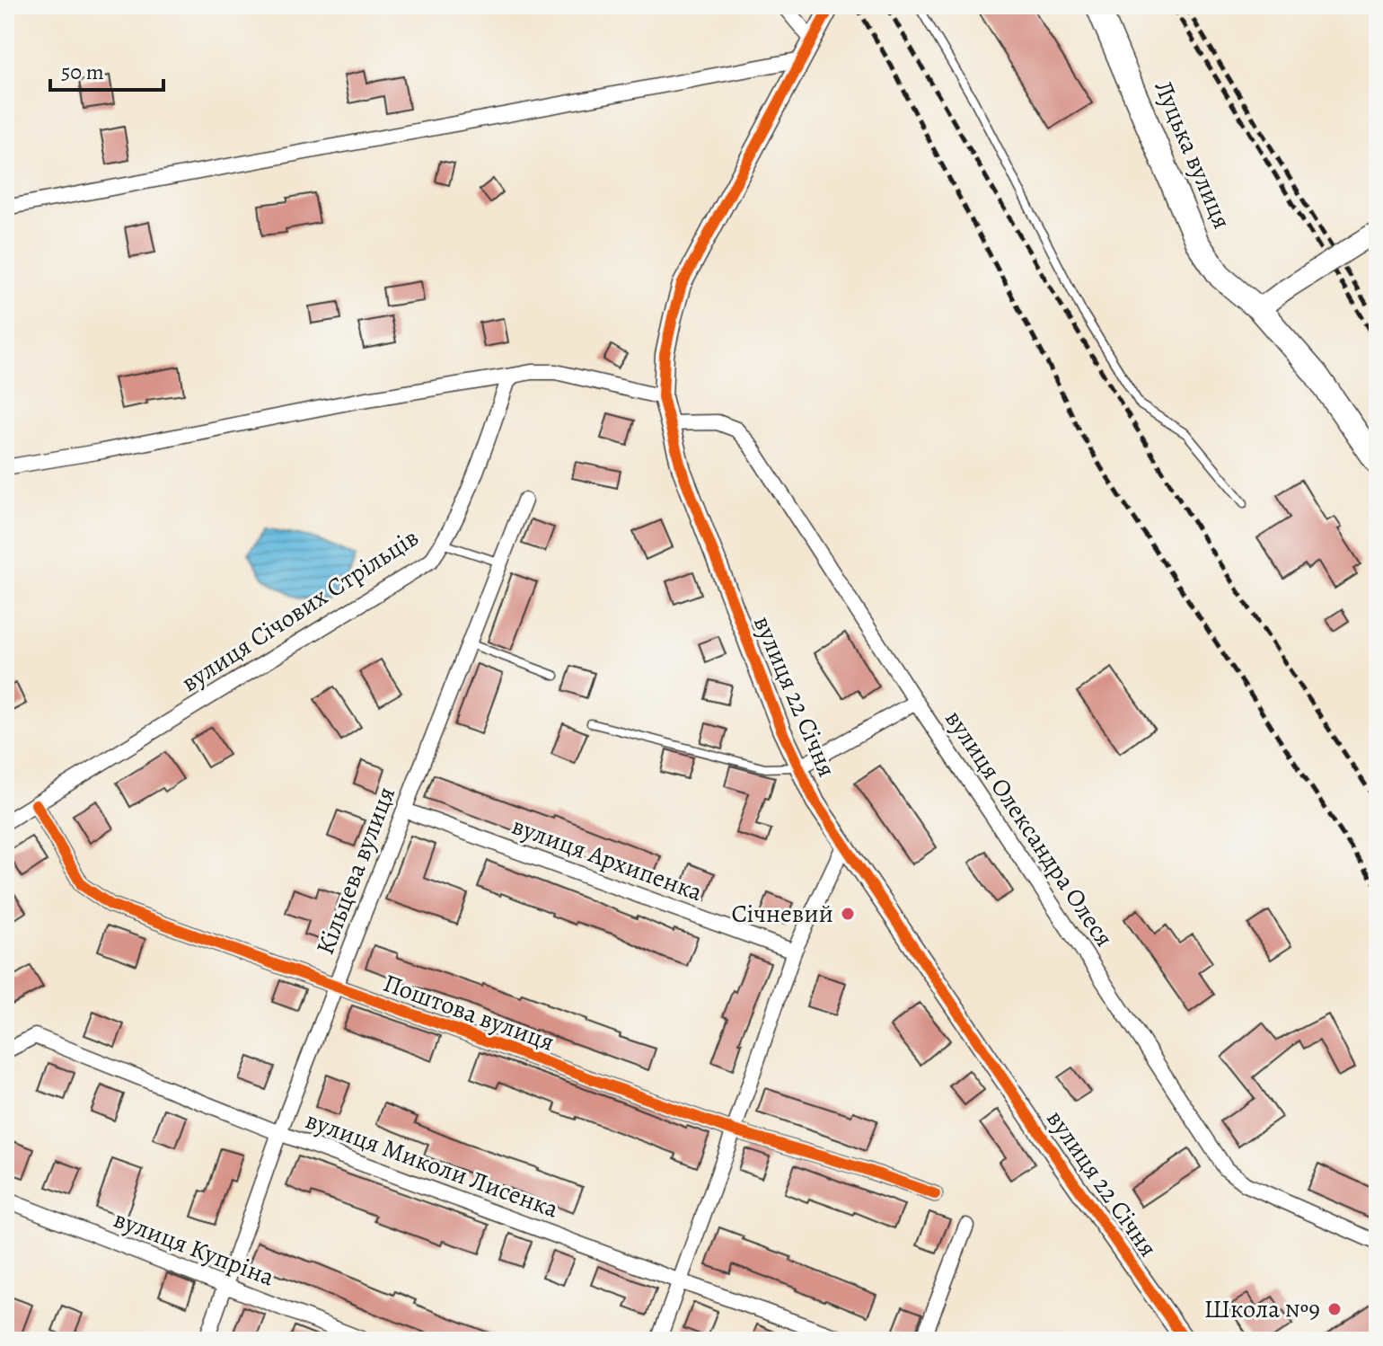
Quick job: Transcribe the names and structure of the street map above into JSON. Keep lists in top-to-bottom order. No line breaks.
{"streets":{"highway":["Луцька вулиця"],"street":["вулиця Січових Стрільців","вулиця 22 Січня","вулиця Олександра Олеся","вулиця Архипенка","Кільцева вулиця","Поштова вулиця","вулиця Миколи Лисенка","вулиця Купріна"]},"crossings":[["вулиця Січових Стрільців","Поштова вулиця"],["вулиця 22 Січня","вулиця Олександра Олеся"],["вулиця Архипенка","Кільцева вулиця"],["Кільцева вулиця","Поштова вулиця"],["Кільцева вулиця","вулиця Миколи Лисенка"],["Кільцева вулиця","вулиця Купріна"]],"places":["Січневий","Школа №9"],"scale_bar":"50 m"}
